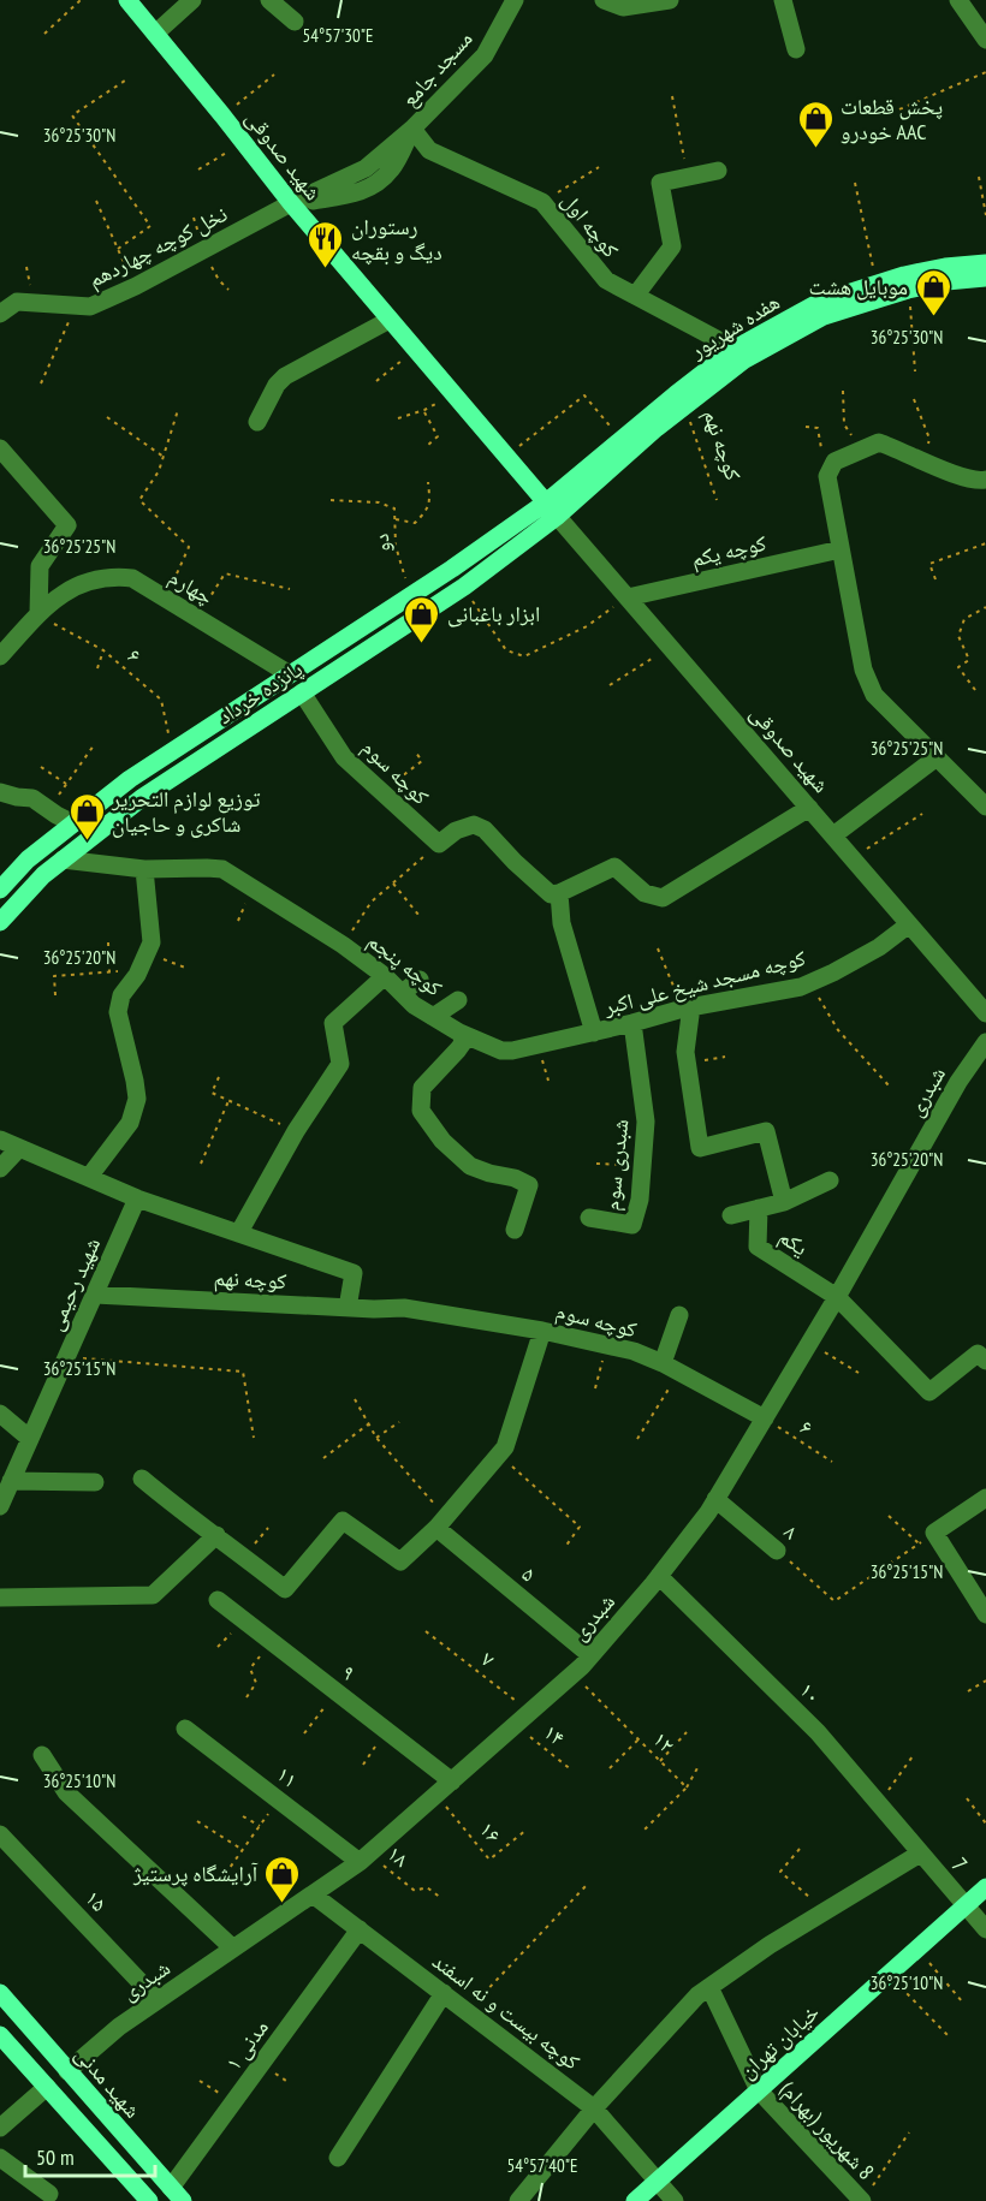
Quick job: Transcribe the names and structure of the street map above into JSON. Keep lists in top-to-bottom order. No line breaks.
{"streets":{"main road":["شهید صدوقی","هفده شهریور","پانزده خرداد","خیابان تهران","شهید مدنی"],"street":["مسجد جامع","کوچه اول","نخل کوچه چهاردهم","کوچه نهم","کوچه یکم","چهارم","کوچه سوم","کوچه پنجم","کوچه مسجد شیخ علی اکبر","شبدری","شبدری سوم","یکم","شهید رحیمی","۸","۵","۹","۱۰","۱۱","7","۱۵","کوچه بیست و نه اسفند","مدنی ۱","(بهرام) 8 شهریور"],"path":["دو","۶","۷","۱۴","۱۲","۱۶","۱۸"]},"crossings":[["مسجد جامع","شهید صدوقی"],["مسجد جامع","کوچه اول"],["مسجد جامع","نخل کوچه چهاردهم"],["شهید صدوقی","نخل کوچه چهاردهم"],["شهید صدوقی","هفده شهریور"],["شهید صدوقی","کوچه یکم"],["شهید صدوقی","پانزده خرداد"],["شهید صدوقی","کوچه مسجد شیخ علی اکبر"],["کوچه اول","هفده شهریور"],["هفده شهریور","کوچه نهم"],["هفده شهریور","پانزده خرداد"],["کوچه نهم","کوچه سوم"],["کوچه نهم","شهید رحیمی"],["دو","پانزده خرداد"],["چهارم","۶"],["چهارم","پانزده خرداد"],["۶","پانزده خرداد"],["۶","کوچه سوم"],["۶","شبدری"],["پانزده خرداد","کوچه سوم"],["پانزده خرداد","کوچه پنجم"],["کوچه سوم","شبدری"],["کوچه پنجم","کوچه مسجد شیخ علی اکبر"],["کوچه مسجد شیخ علی اکبر","شبدری سوم"],["شبدری","یکم"],["شبدری","۸"],["شبدری","۵"],["شبدری","۷"],["شبدری","۹"],["شبدری","۱۰"],["شبدری","۱۴"],["شبدری","۱۲"],["شبدری","۱۱"],["شبدری","۱۶"],["شبدری","۱۸"],["شبدری","۱۵"],["شبدری","کوچه بیست و نه اسفند"],["شبدری","شهید مدنی"],["۱۰","7"],["۱۱","۱۸"],["7","خیابان تهران"],["کوچه بیست و نه اسفند","خیابان تهران"],["کوچه بیست و نه اسفند","مدنی ۱"],["خیابان تهران","(بهرام) 8 شهریور"],["مدنی ۱","شهید مدنی"]],"places":{"shop":["پخش قطعات خودرو AAC","موبایل هشت","ابزار باغبانی","توزیع لوازم التحریر شاکری و حاجیان","آرایشگاه پرستیژ"],"restaurant":["رستوران دیگ و بقچه"]},"scale_bar":"50 m","coordinates":["54°57'30\"E","36°25'30\"N","36°25'25\"N","36°25'20\"N","36°25'15\"N","36°25'10\"N","54°57'40\"E"]}
